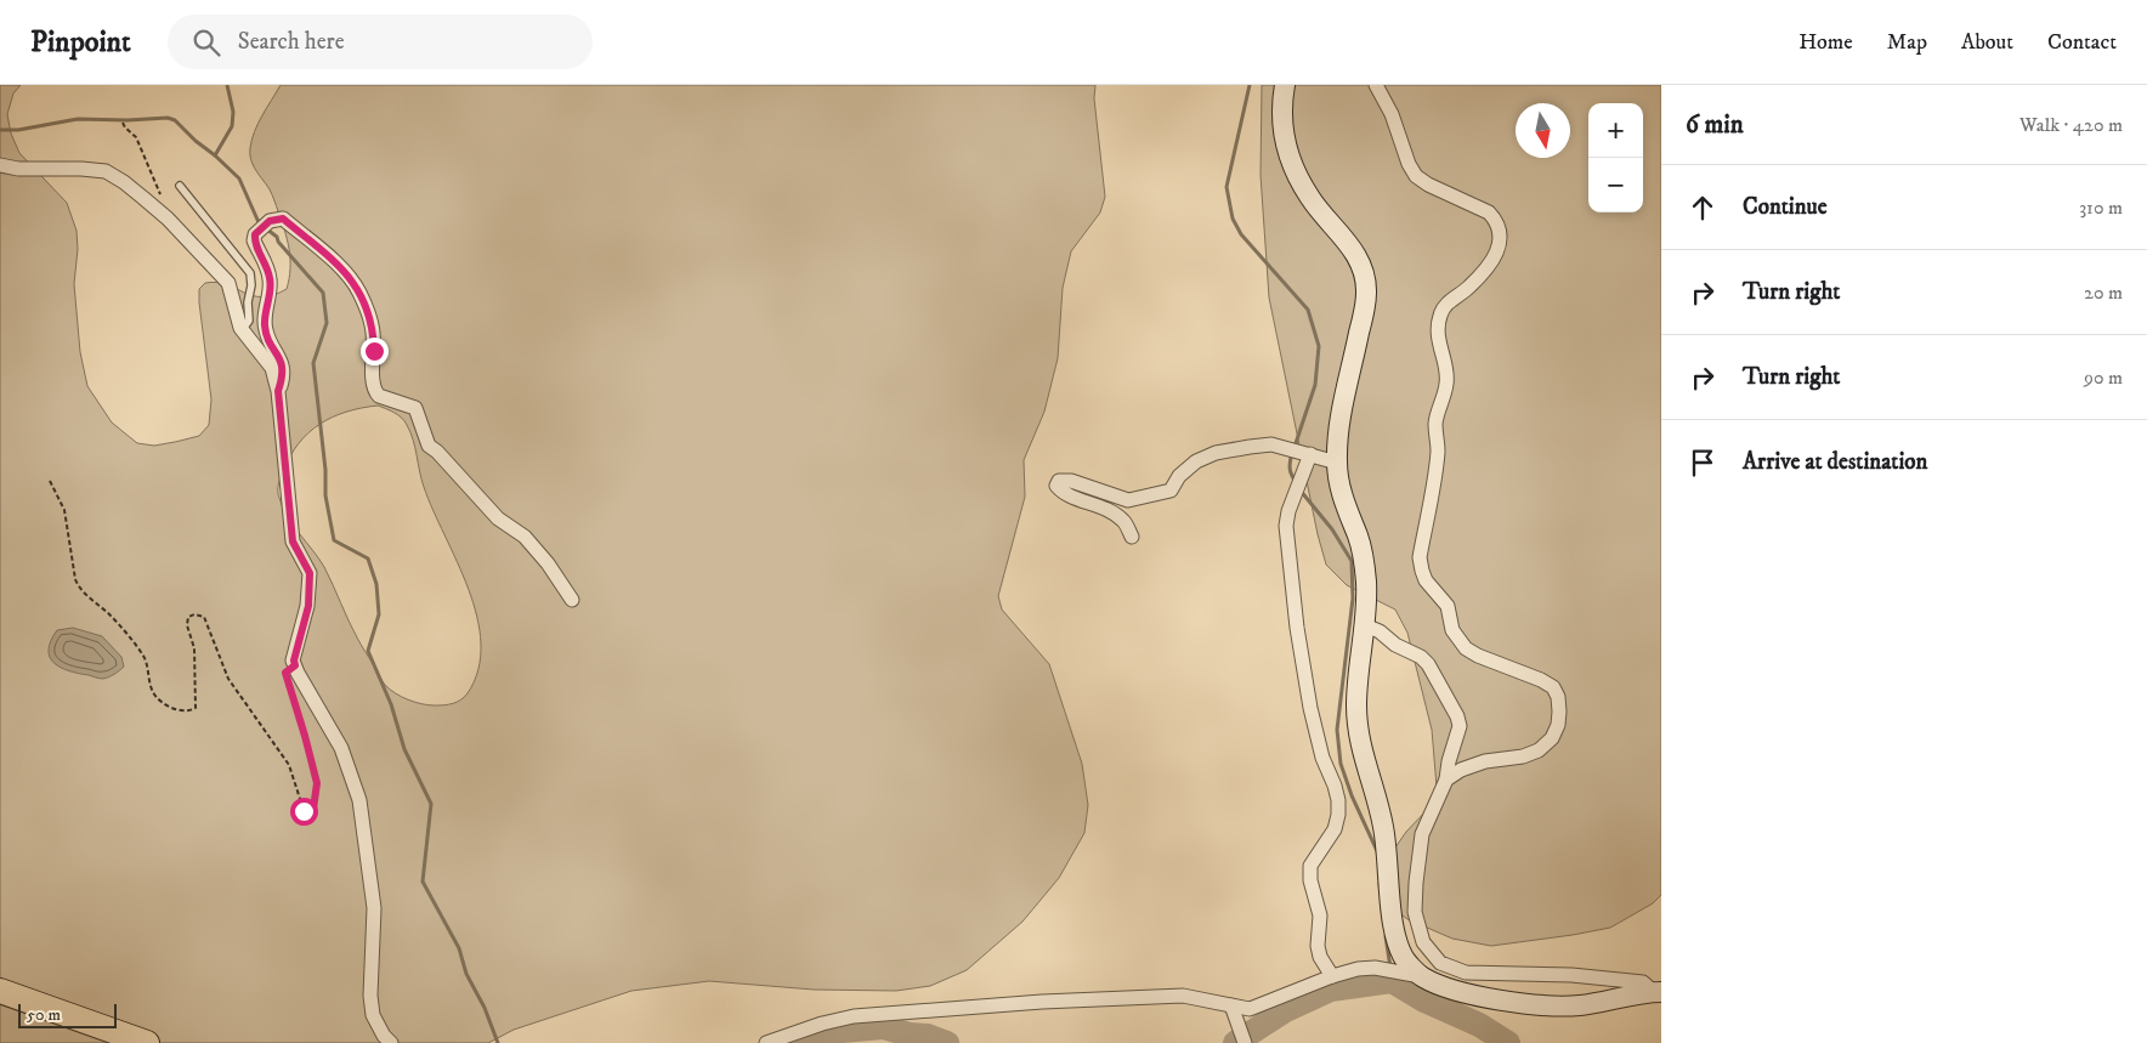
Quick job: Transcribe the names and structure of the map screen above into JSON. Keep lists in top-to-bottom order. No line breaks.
{"scale_bar":"50 m","north":"bottom","page":{"header":"Pinpoint","search":"Search here","nav":["Home","Map","About","Contact"],"heading":["6 min","Walk · 420 m"],"map_buttons":["+","−"],"list":[["Continue","310 m"],["Turn right","20 m"],["Turn right","90 m"],"Arrive at destination"],"scale":"50 m"}}
